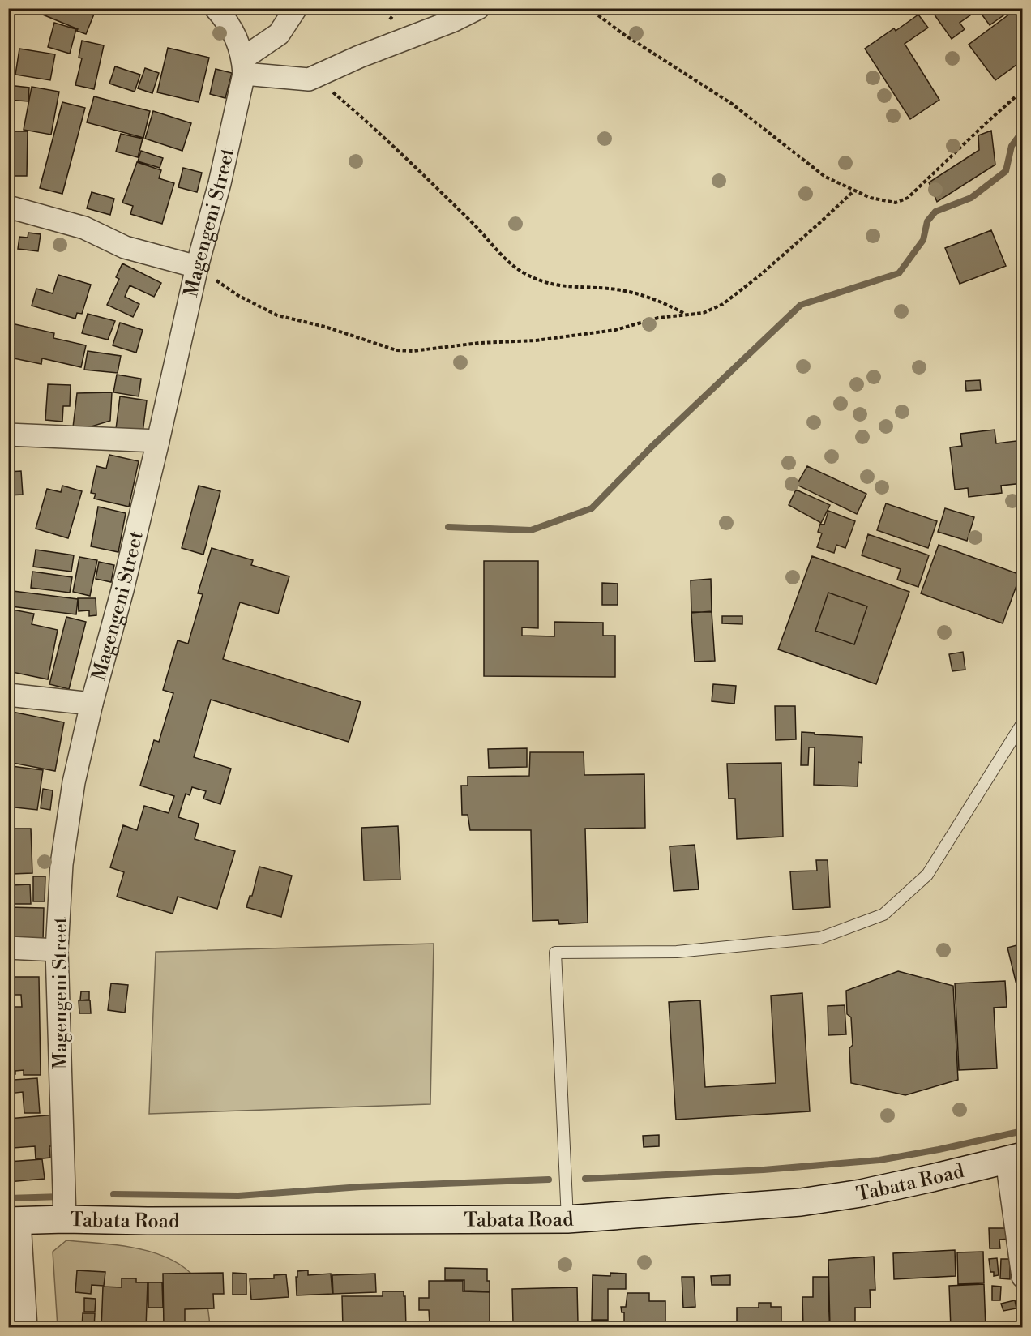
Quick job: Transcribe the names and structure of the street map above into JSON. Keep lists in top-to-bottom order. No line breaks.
{"streets":{"main road":["Tabata Road"],"street":["Magengeni Street"]},"crossings":[["Magengeni Street","Tabata Road"]]}
